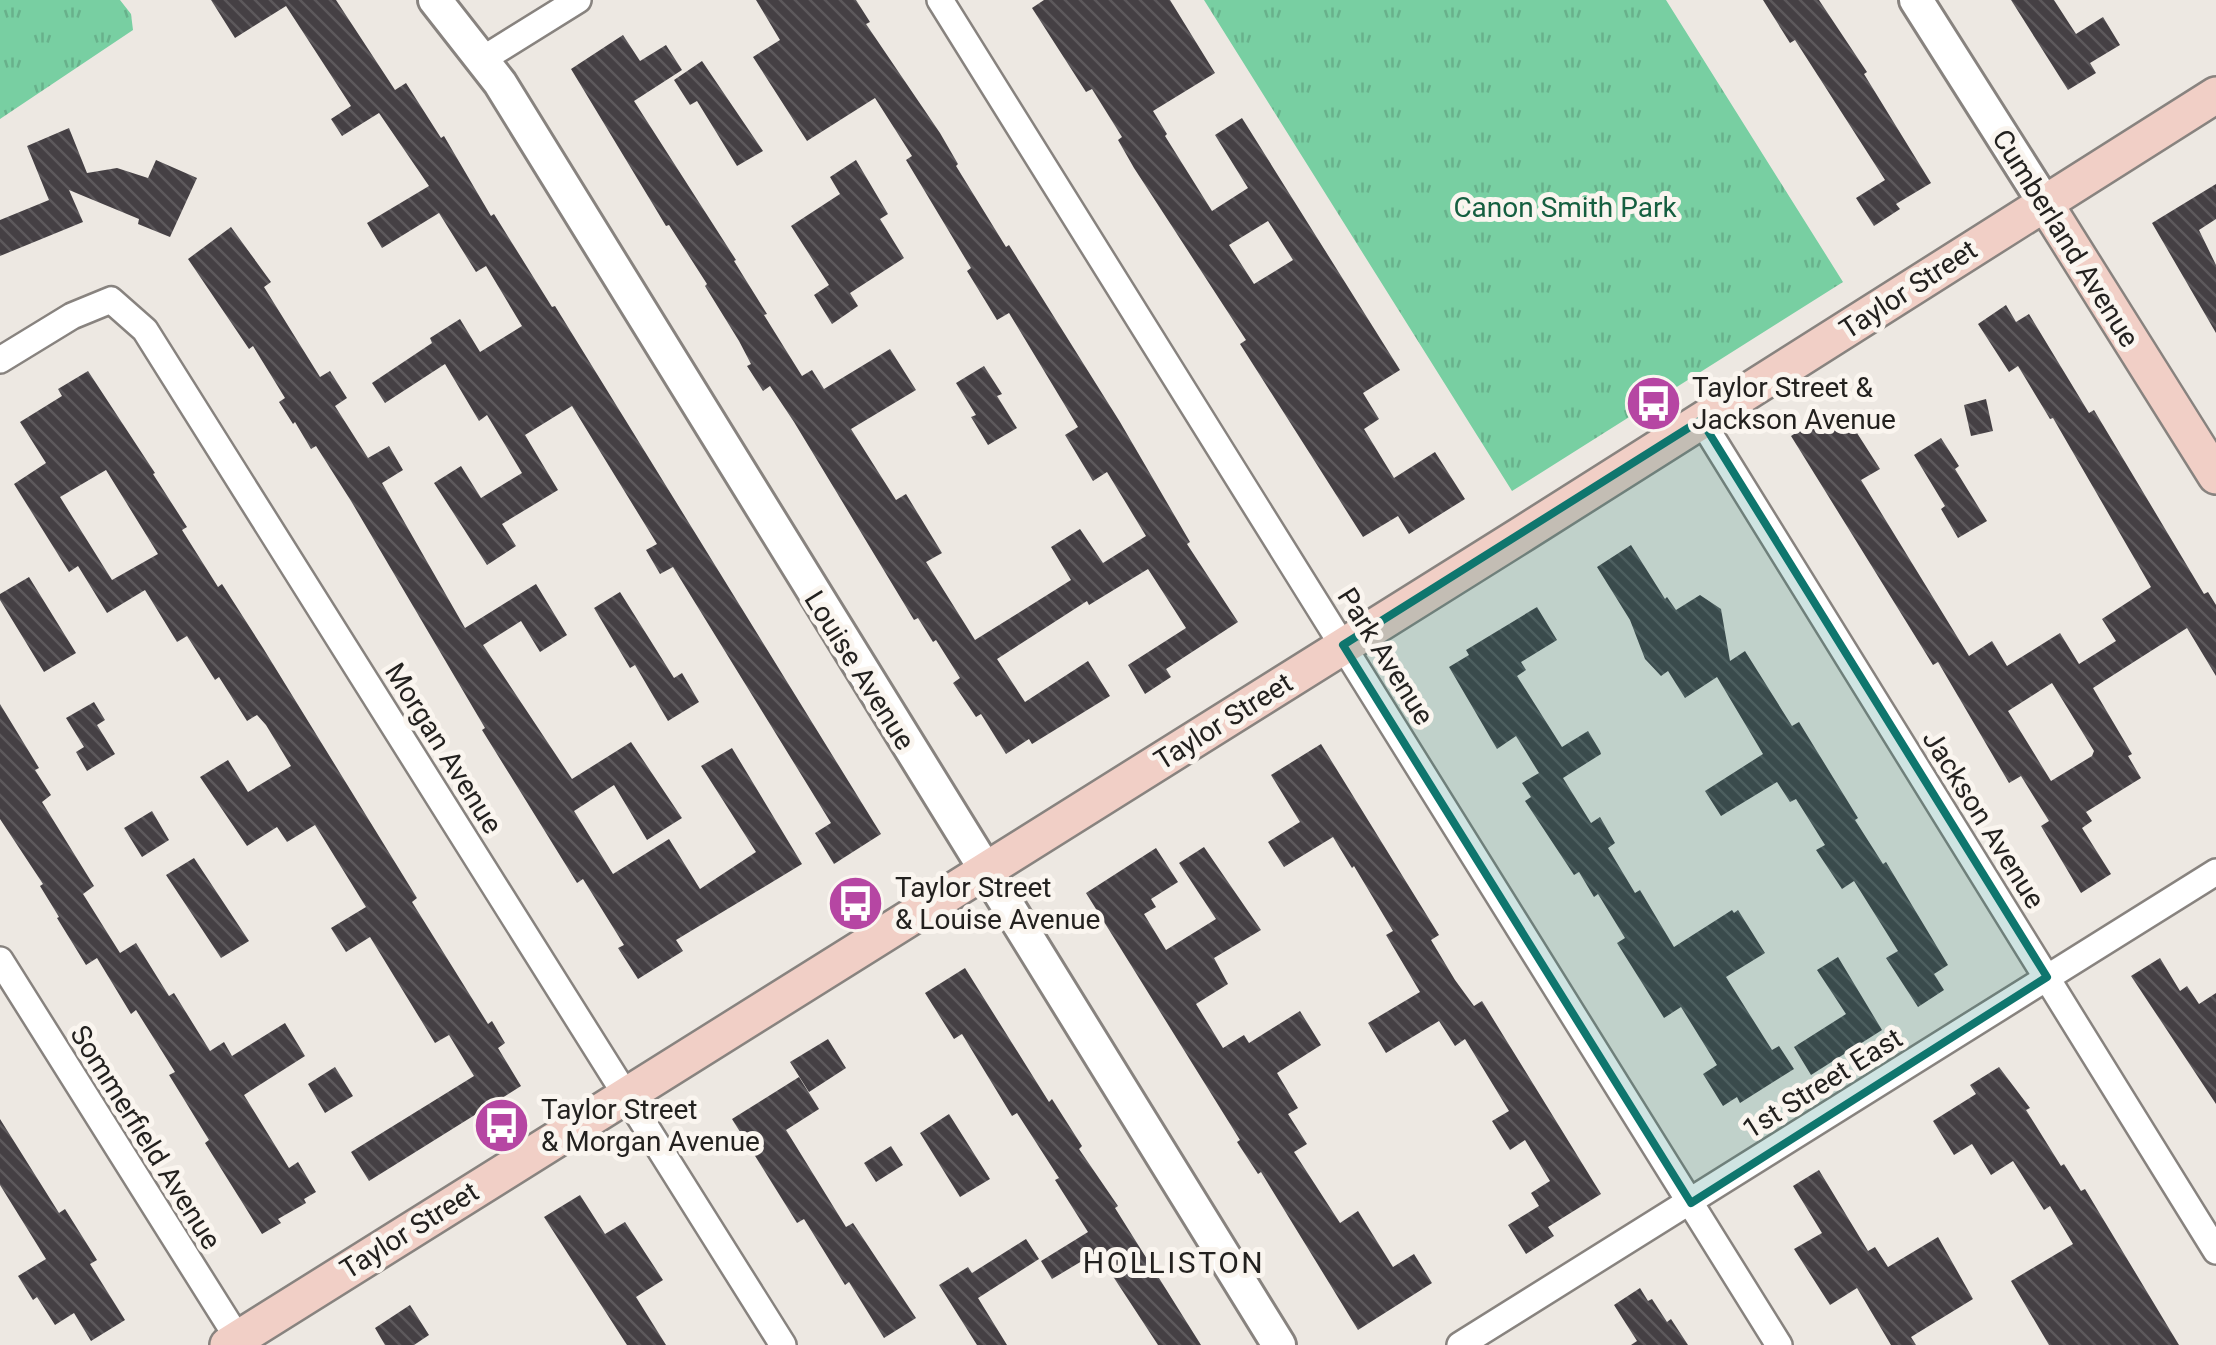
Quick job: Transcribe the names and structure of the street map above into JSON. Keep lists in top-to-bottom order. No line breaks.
{"streets":{"main road":["Cumberland Avenue","Taylor Street"],"street":["Park Avenue","Louise Avenue","Morgan Avenue","Jackson Avenue","1st Street East","Sommerfield Avenue"]},"crossings":[["Cumberland Avenue","Taylor Street"],["Taylor Street","Park Avenue"],["Taylor Street","Louise Avenue"],["Taylor Street","Morgan Avenue"],["Taylor Street","Jackson Avenue"],["Taylor Street","Sommerfield Avenue"],["Park Avenue","1st Street East"],["Jackson Avenue","1st Street East"]],"districts":["HOLLISTON"],"parks":["Canon Smith Park"],"places":{"bus stop":["Taylor Street & Jackson Avenue","Taylor Street & Louise Avenue","Taylor Street & Morgan Avenue"]}}
